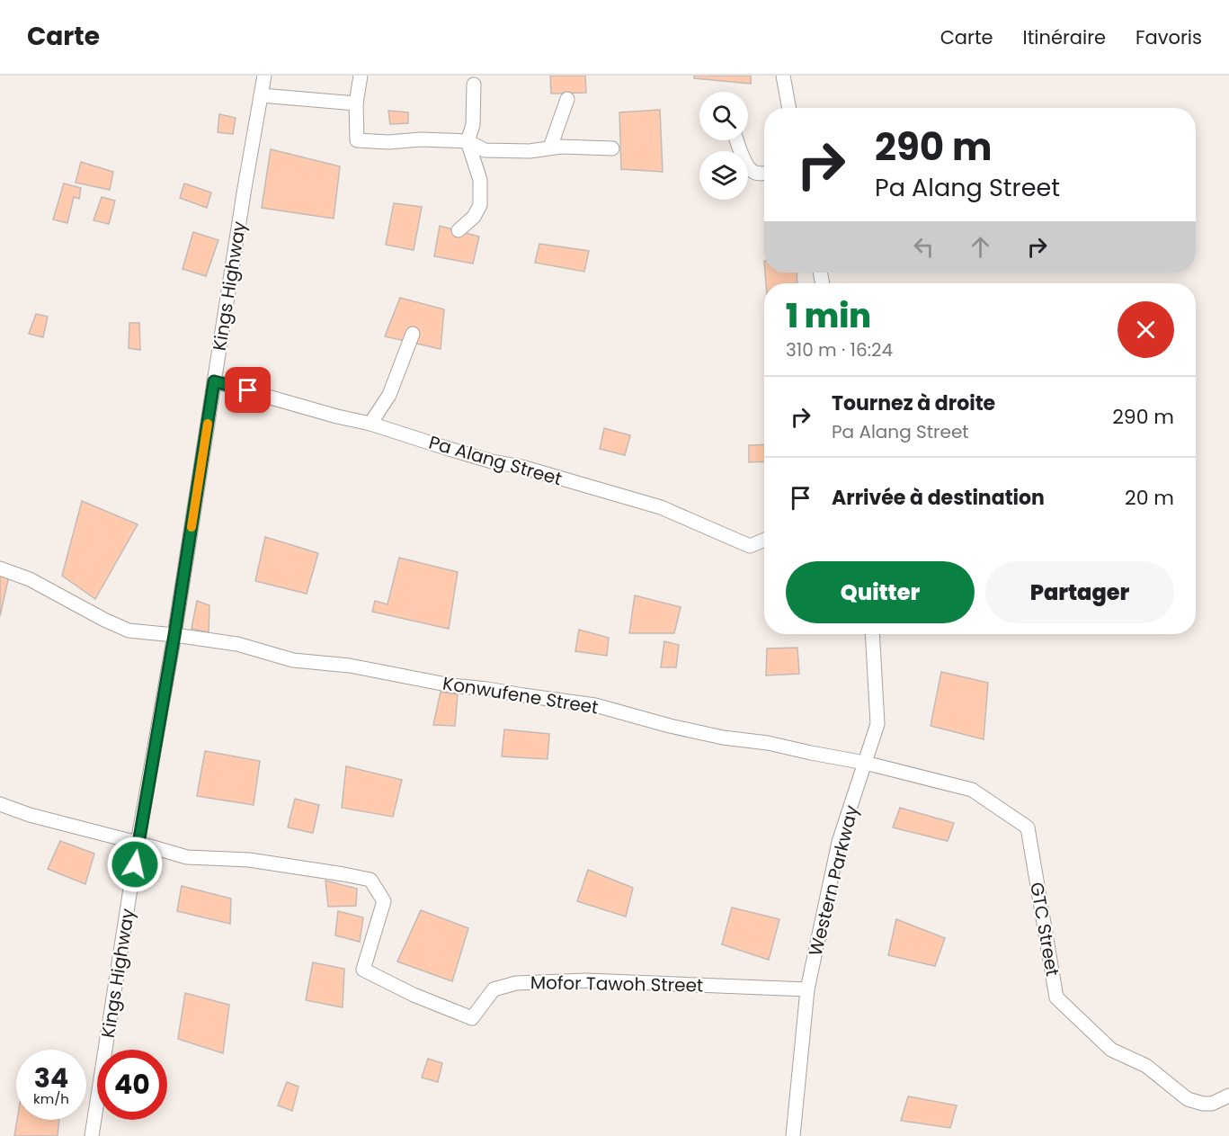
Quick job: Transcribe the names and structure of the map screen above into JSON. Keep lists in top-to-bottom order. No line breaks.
{"streets":{"street":["Kings Highway","Pa Alang Street","Konwufene Street","Western Parkway","GTC Street","Mofor Tawoh Street"]},"crossings":[["Kings Highway","Pa Alang Street"],["Kings Highway","Konwufene Street"],["Kings Highway","Mofor Tawoh Street"],["Konwufene Street","Western Parkway"],["Konwufene Street","GTC Street"],["Western Parkway","GTC Street"],["Western Parkway","Mofor Tawoh Street"]],"page":{"header":"Carte","nav":["Carte","Itinéraire","Favoris"],"turn":["290 m","Pa Alang Street"],"heading":["1 min","310 m · 16:24"],"list":[{"name":"Tournez à droite","note":"Pa Alang Street","value":"290 m"},{"name":"Arrivée à destination","value":"20 m"}],"buttons":["Quitter","Partager"],"speed":"34 km/h","limit":"40"}}
